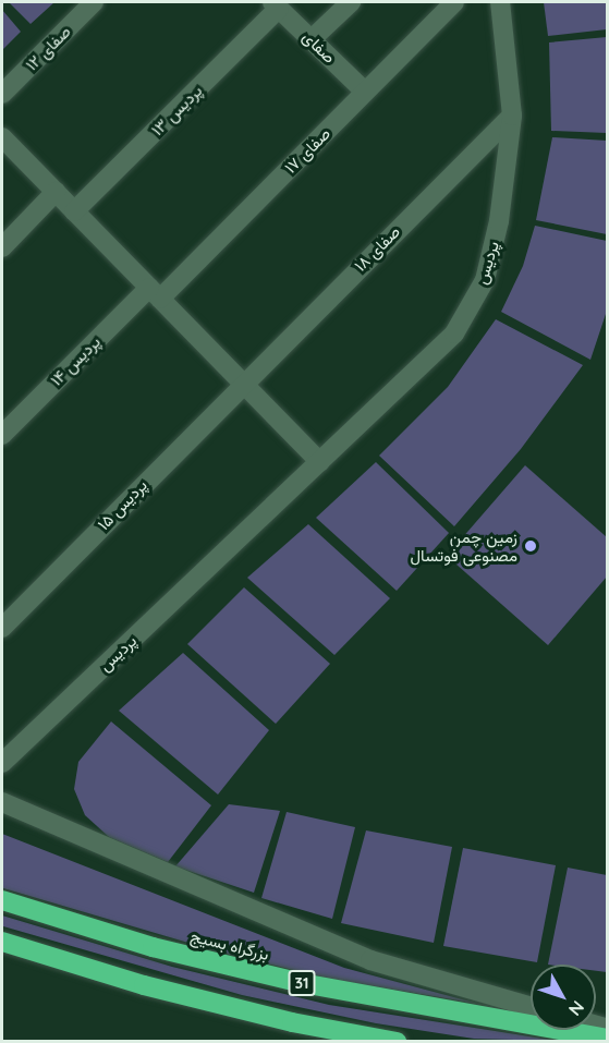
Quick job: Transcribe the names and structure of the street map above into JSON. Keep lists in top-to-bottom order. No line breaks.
{"streets":{"highway":["بزرگراه بسیج","31"],"street":["صفای","صفای ۱۲","پردیس ۱۳","صفای ۱۷","صفای ۱۸","پردیس","پردیس ۱۴","پردیس ۱۵"]},"crossings":[["صفای","پردیس ۱۳"],["صفای","صفای ۱۷"],["صفای ۱۷","پردیس ۱۴"],["صفای ۱۸","پردیس"],["صفای ۱۸","پردیس ۱۵"]],"places":["زمین چمن مصنوعی فوتسال"],"north":"bottom right"}
